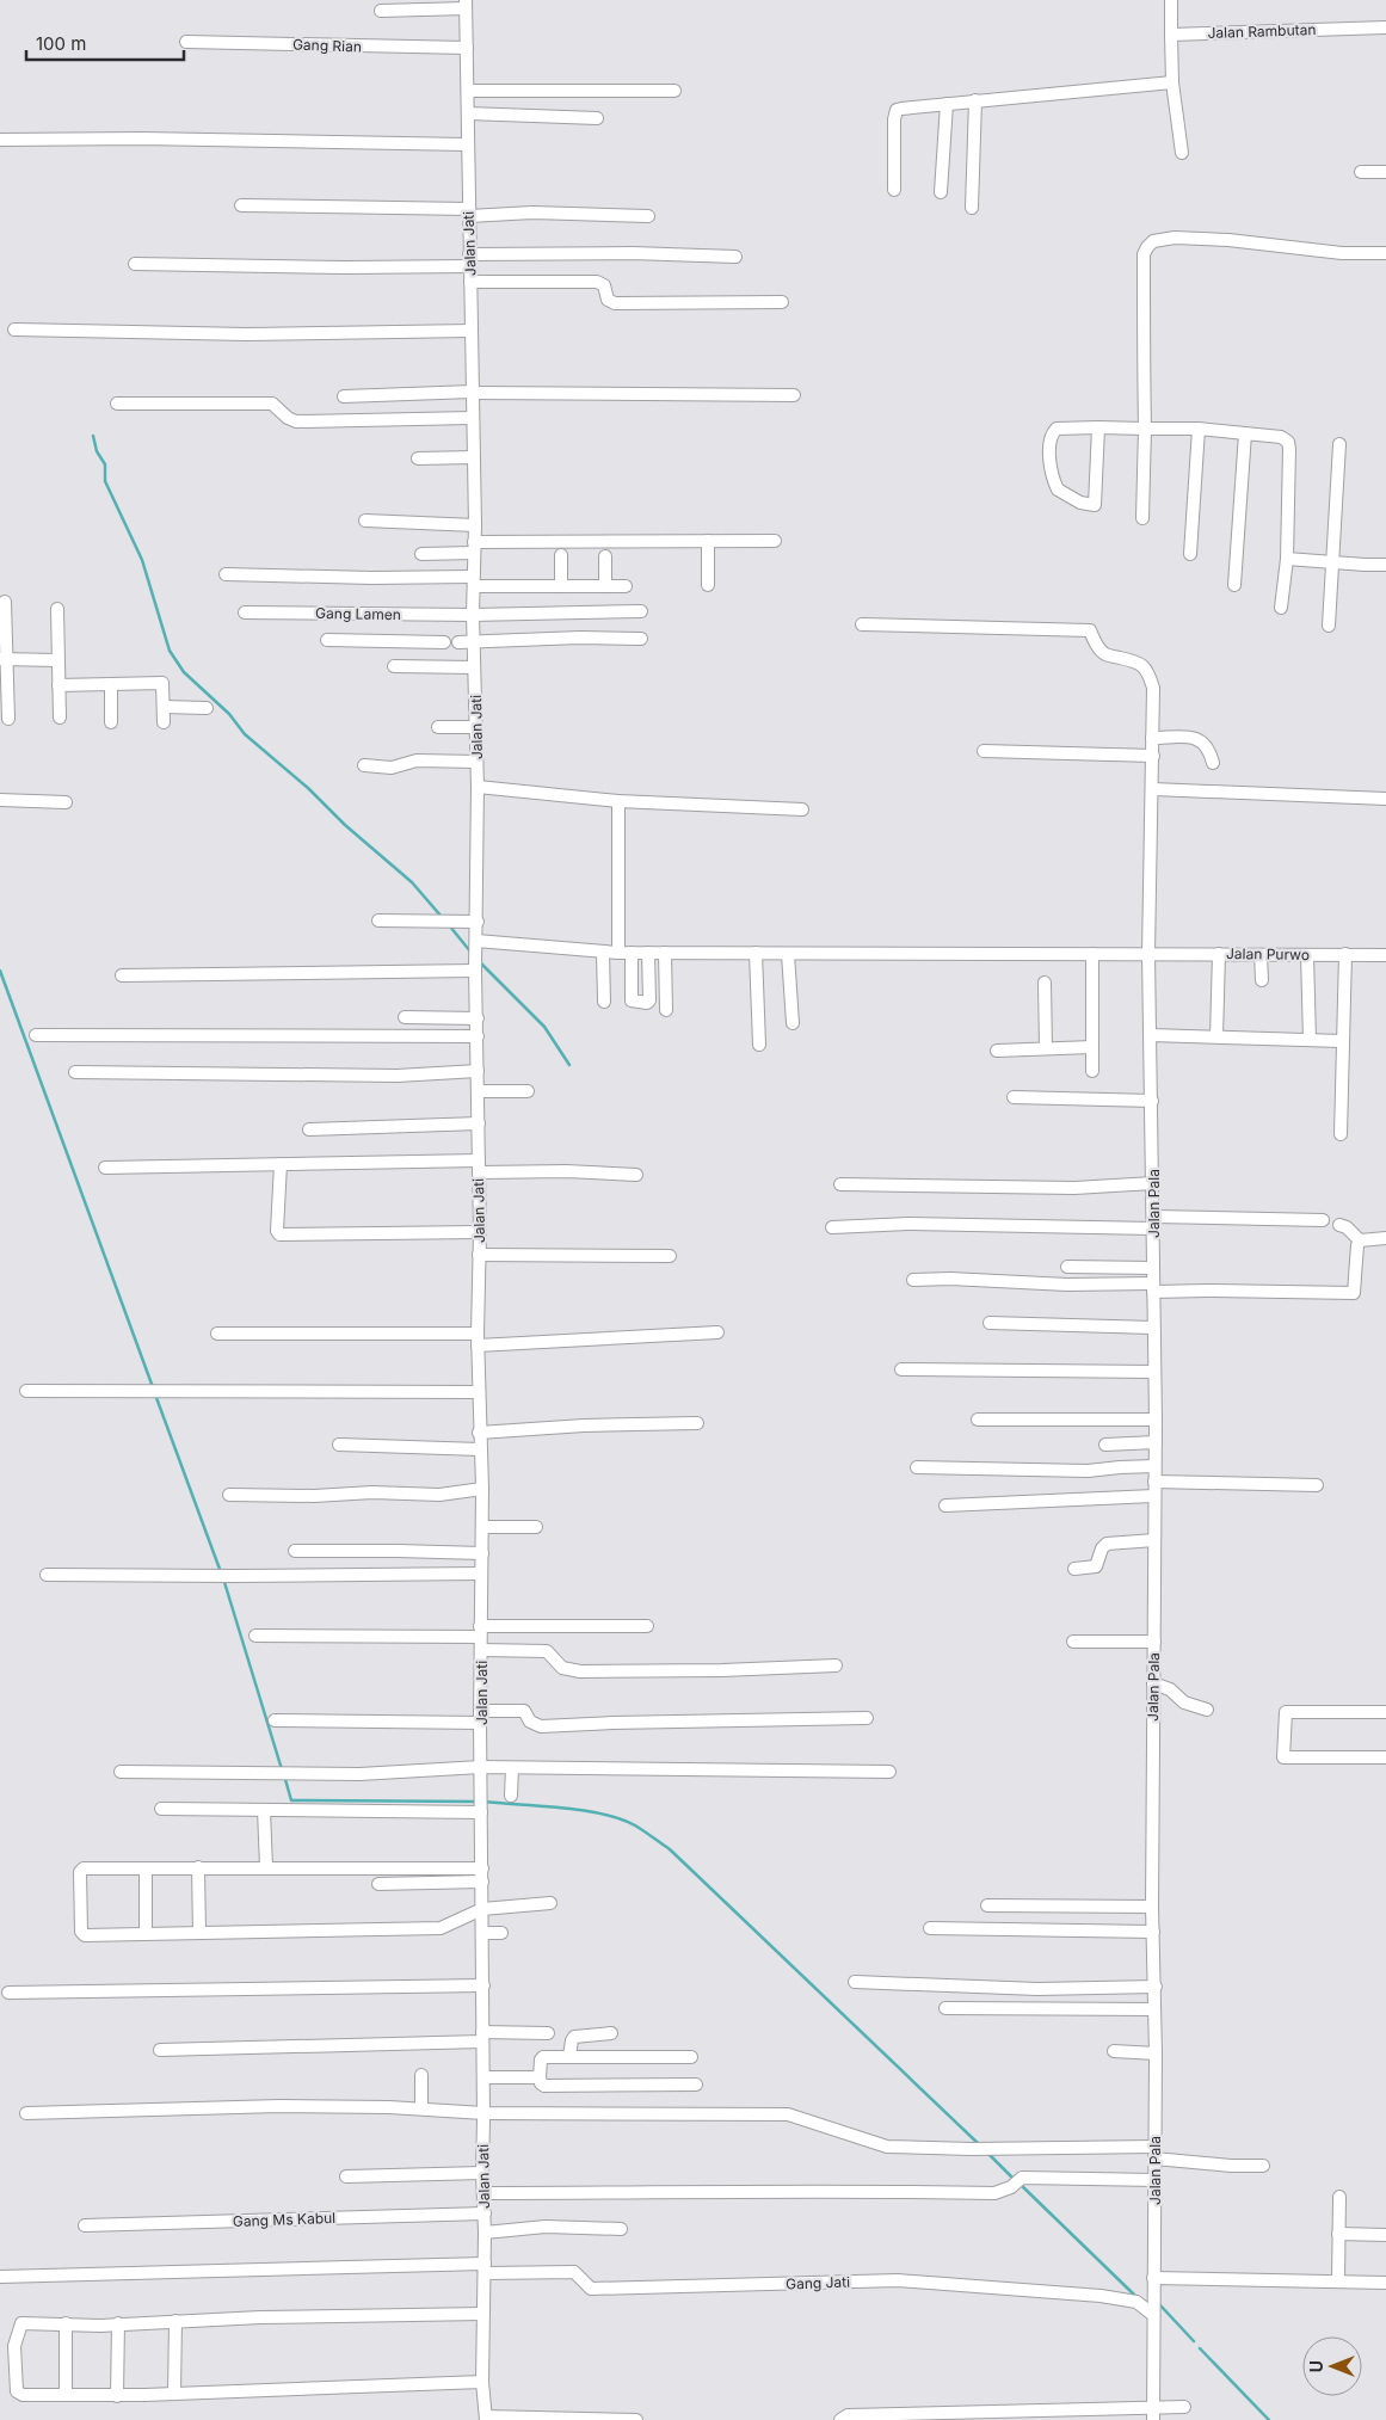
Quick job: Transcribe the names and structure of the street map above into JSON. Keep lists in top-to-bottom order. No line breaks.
{"streets":{"street":["Jalan Rambutan","Gang Rian","Jalan Jati","Gang Lamen","Jalan Purwo","Jalan Pala","Gang Ms Kabul","Gang Jati"]},"crossings":[["Gang Rian","Jalan Jati"],["Jalan Jati","Gang Lamen"],["Jalan Jati","Jalan Purwo"],["Jalan Jati","Gang Ms Kabul"],["Jalan Jati","Gang Jati"],["Jalan Purwo","Jalan Pala"],["Jalan Pala","Gang Jati"]],"scale_bar":"100 m","north":"left"}
